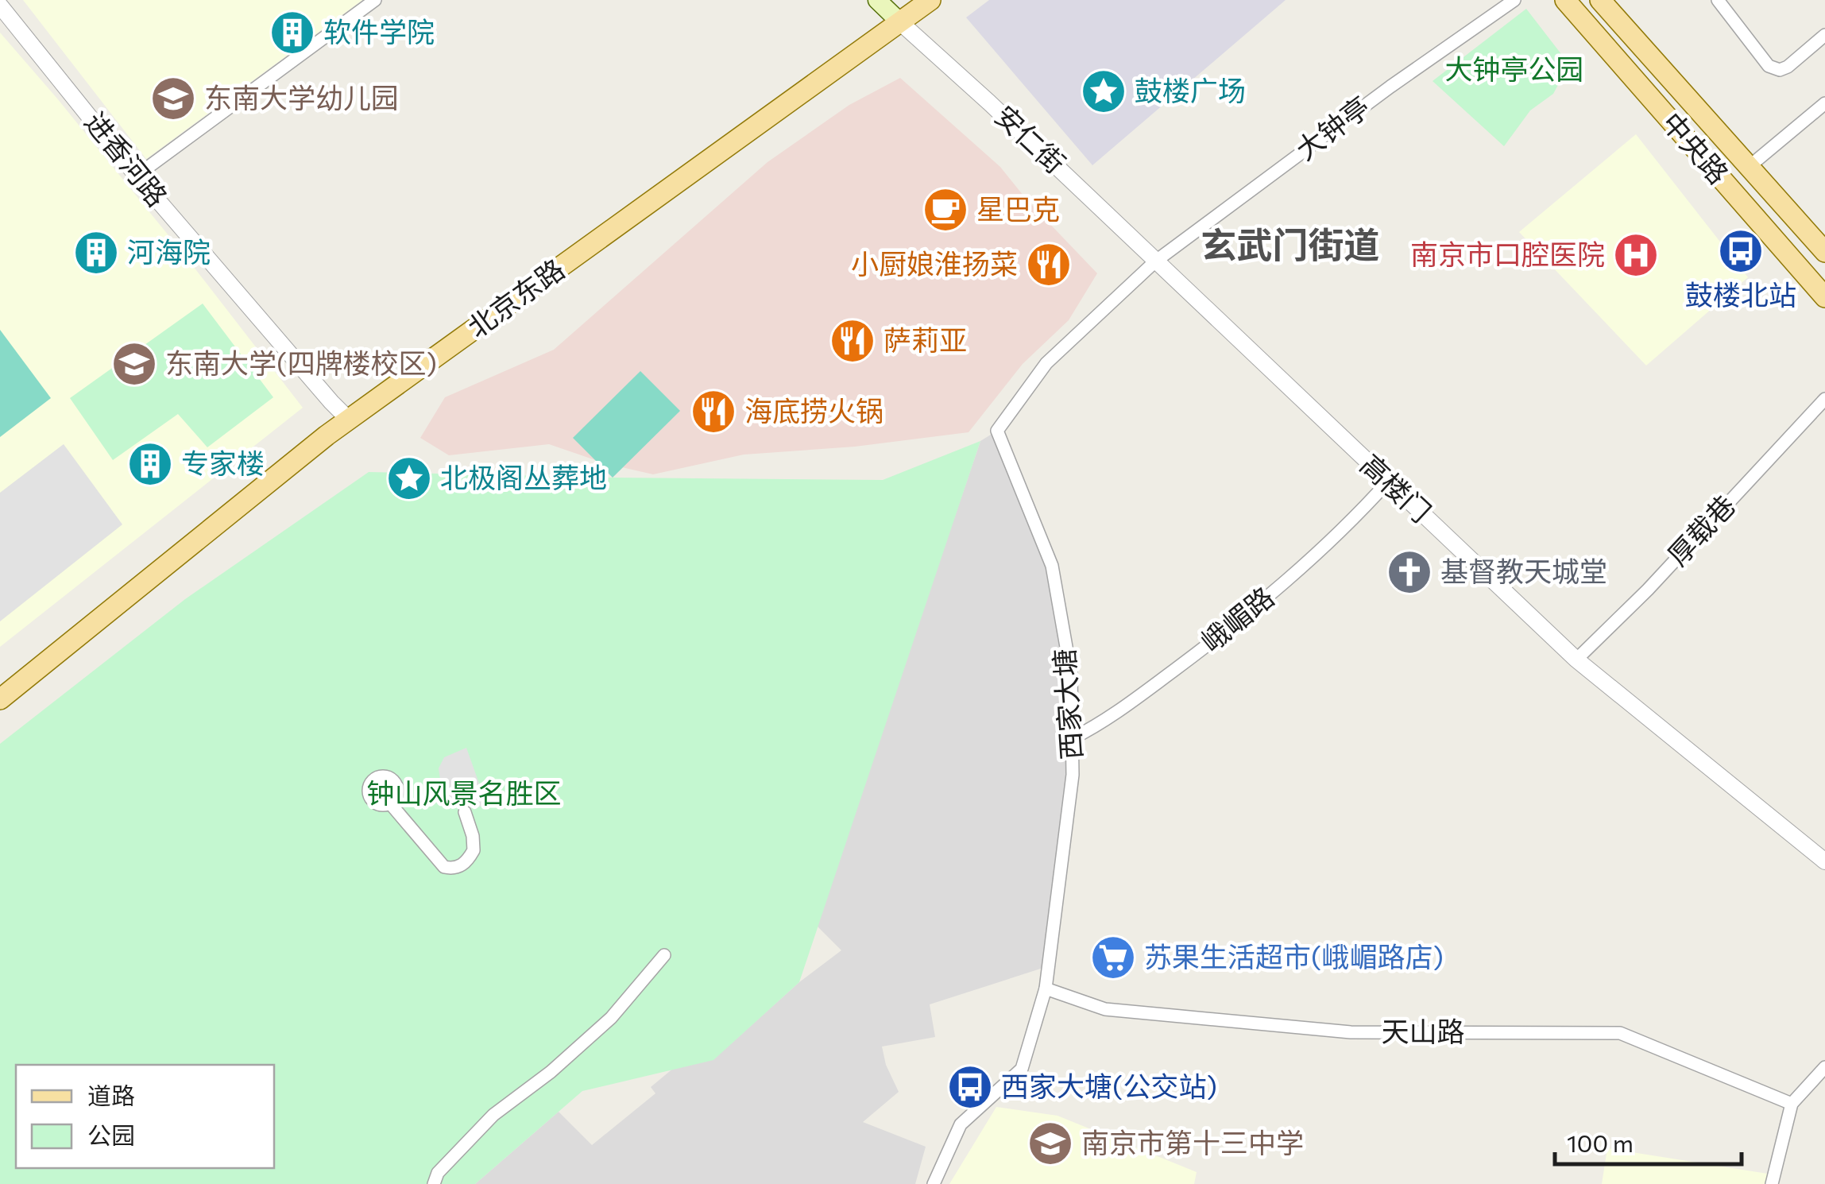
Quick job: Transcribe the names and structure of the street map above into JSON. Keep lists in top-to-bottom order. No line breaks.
{"streets":{"main road":["中央路","北京东路"],"street":["大钟亭","安仁街","进香河路","高楼门","厚载巷","峨嵋路","西家大塘","天山路"]},"crossings":[["大钟亭","安仁街"],["大钟亭","高楼门"],["大钟亭","西家大塘"],["安仁街","北京东路"],["安仁街","高楼门"],["安仁街","西家大塘"],["进香河路","北京东路"],["高楼门","厚载巷"],["高楼门","峨嵋路"],["高楼门","西家大塘"],["峨嵋路","西家大塘"],["西家大塘","天山路"]],"districts":["玄武门街道"],"parks":["大钟亭公园","钟山风景名胜区"],"places":{"building":["软件学院","河海院","专家楼"],"place":["鼓楼广场","北极阁丛葬地"],"school or university":["东南大学幼儿园","东南大学(四牌楼校区)","南京市第十三中学"],"cafe":["星巴克"],"bus stop":["鼓楼北站","西家大塘(公交站)"],"hospital":["南京市口腔医院"],"restaurant":["小厨娘淮扬菜","萨莉亚","海底捞火锅"],"church":["基督教天城堂"],"supermarket":["苏果生活超市(峨嵋路店)"]},"legend":["道路","公园"],"scale_bar":"100 m"}
